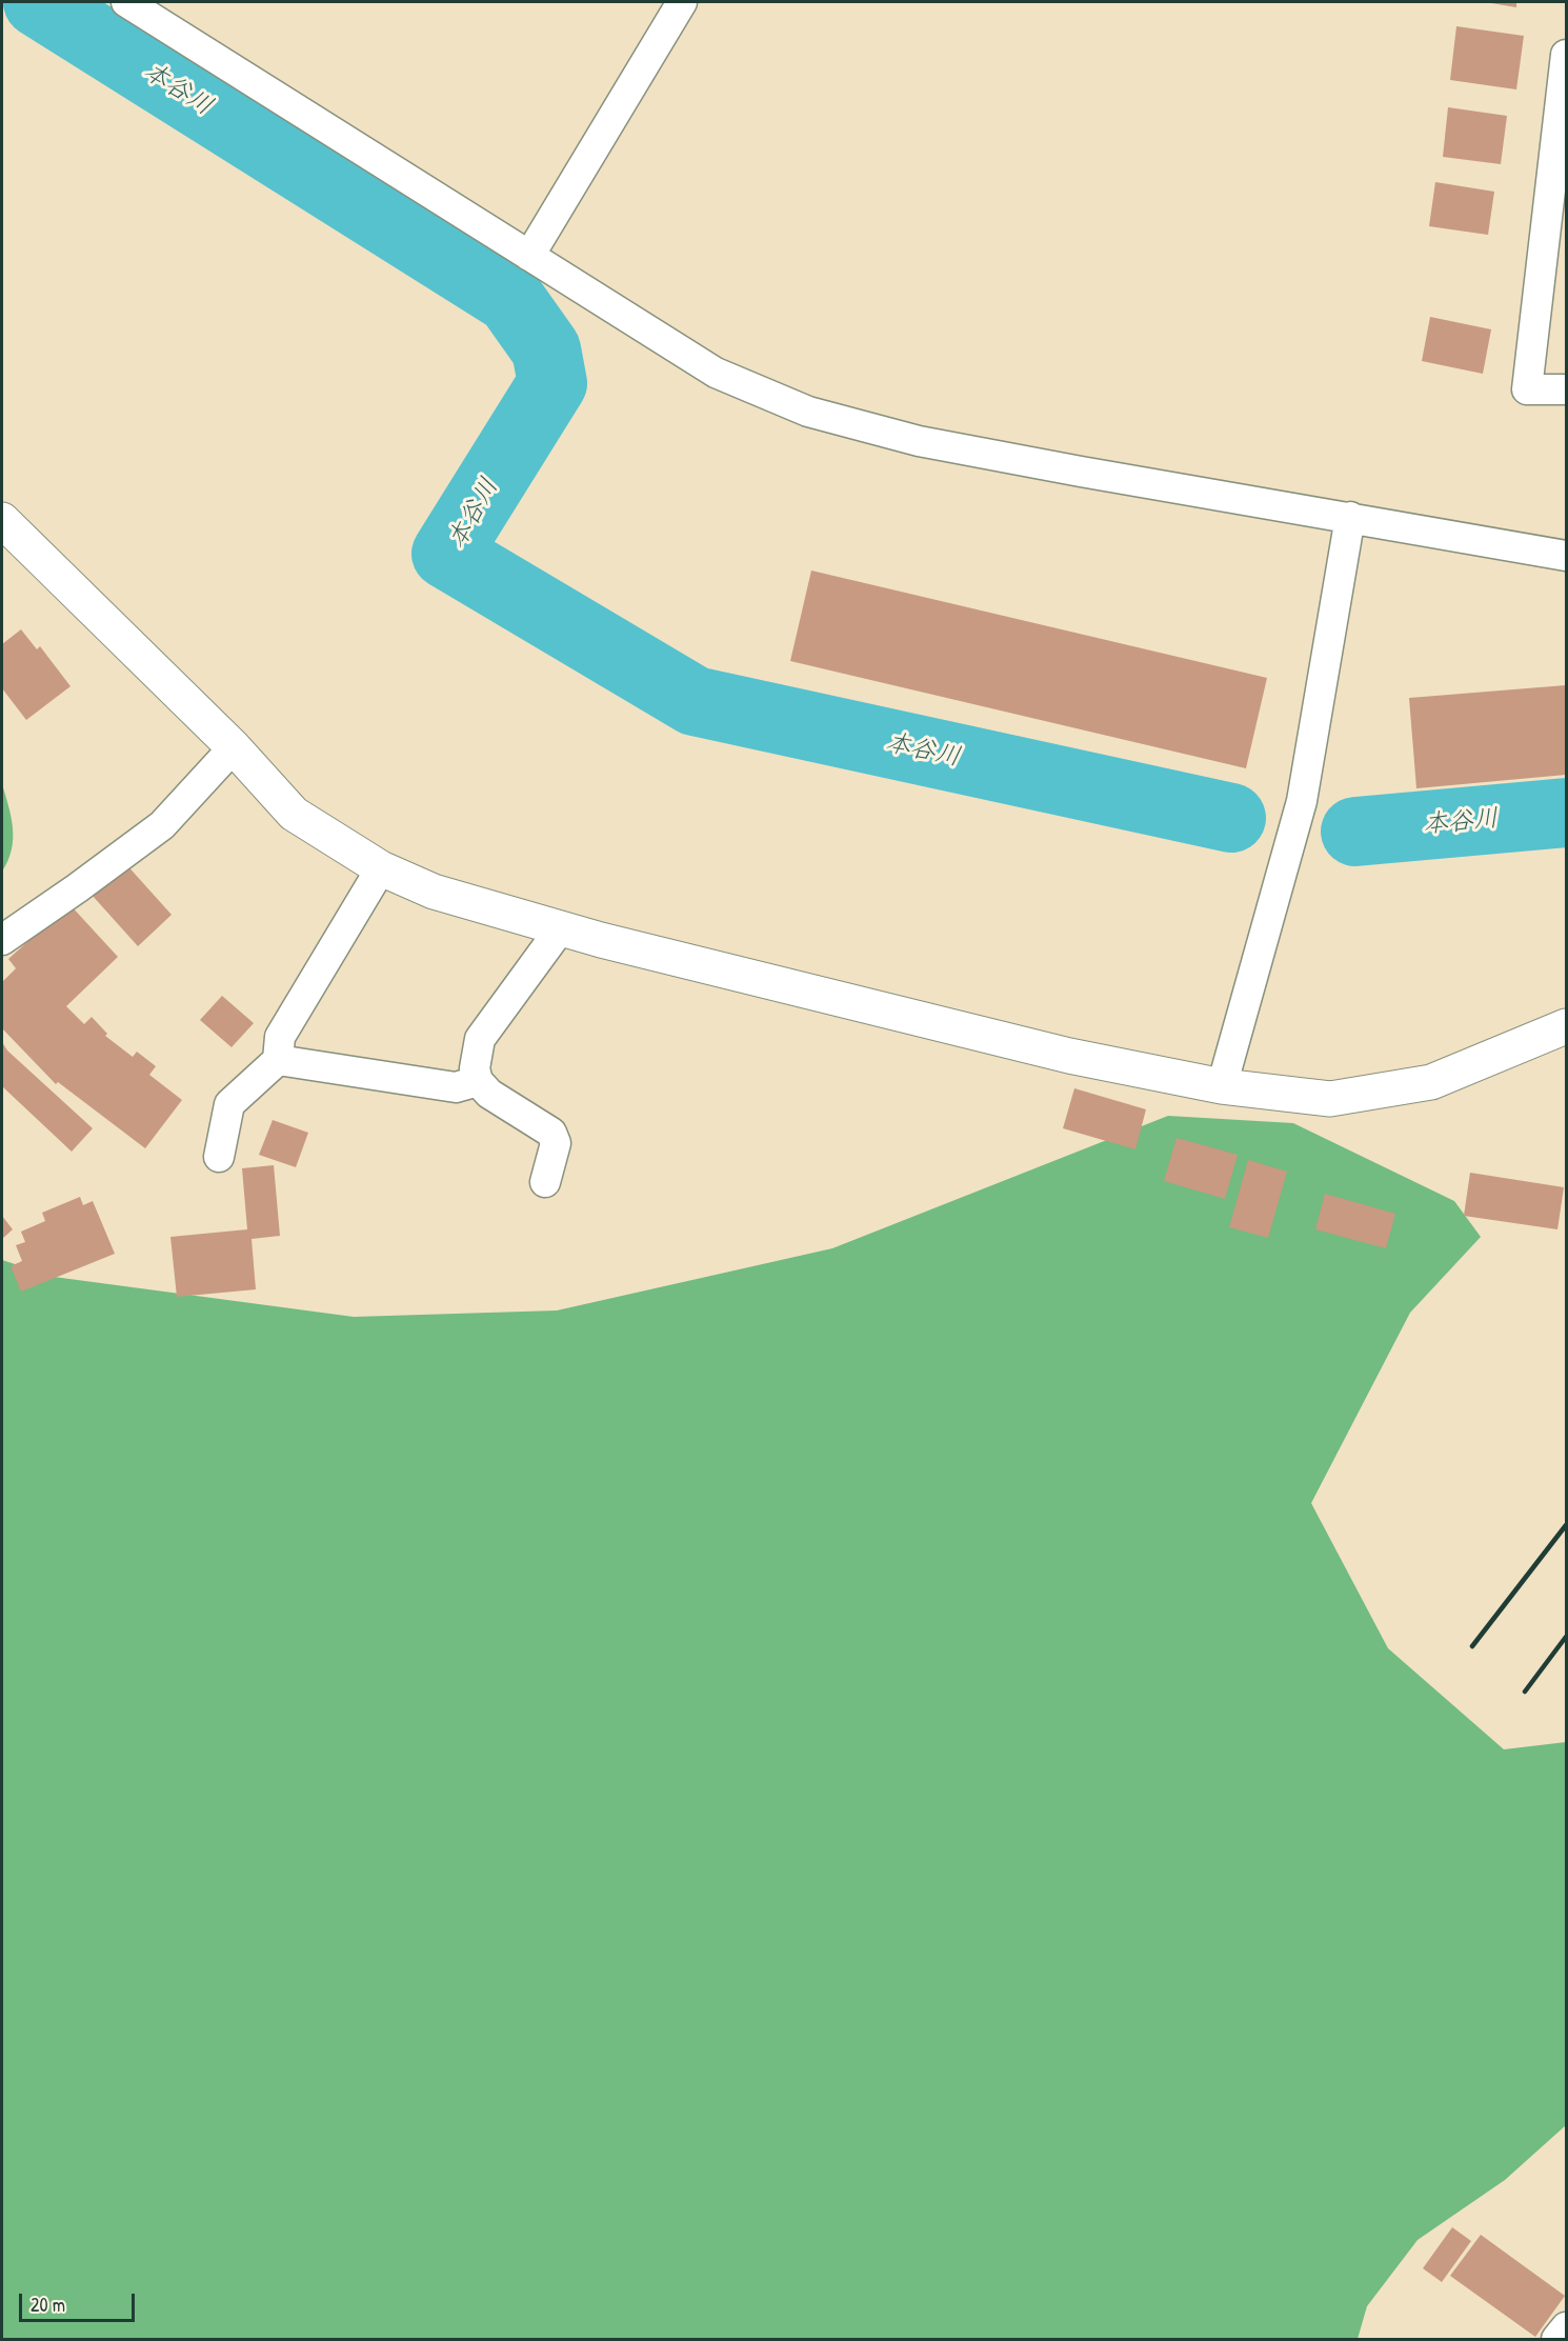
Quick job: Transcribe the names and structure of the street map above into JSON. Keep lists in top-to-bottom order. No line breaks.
{"water":["本谷川"],"scale_bar":"20 m"}
